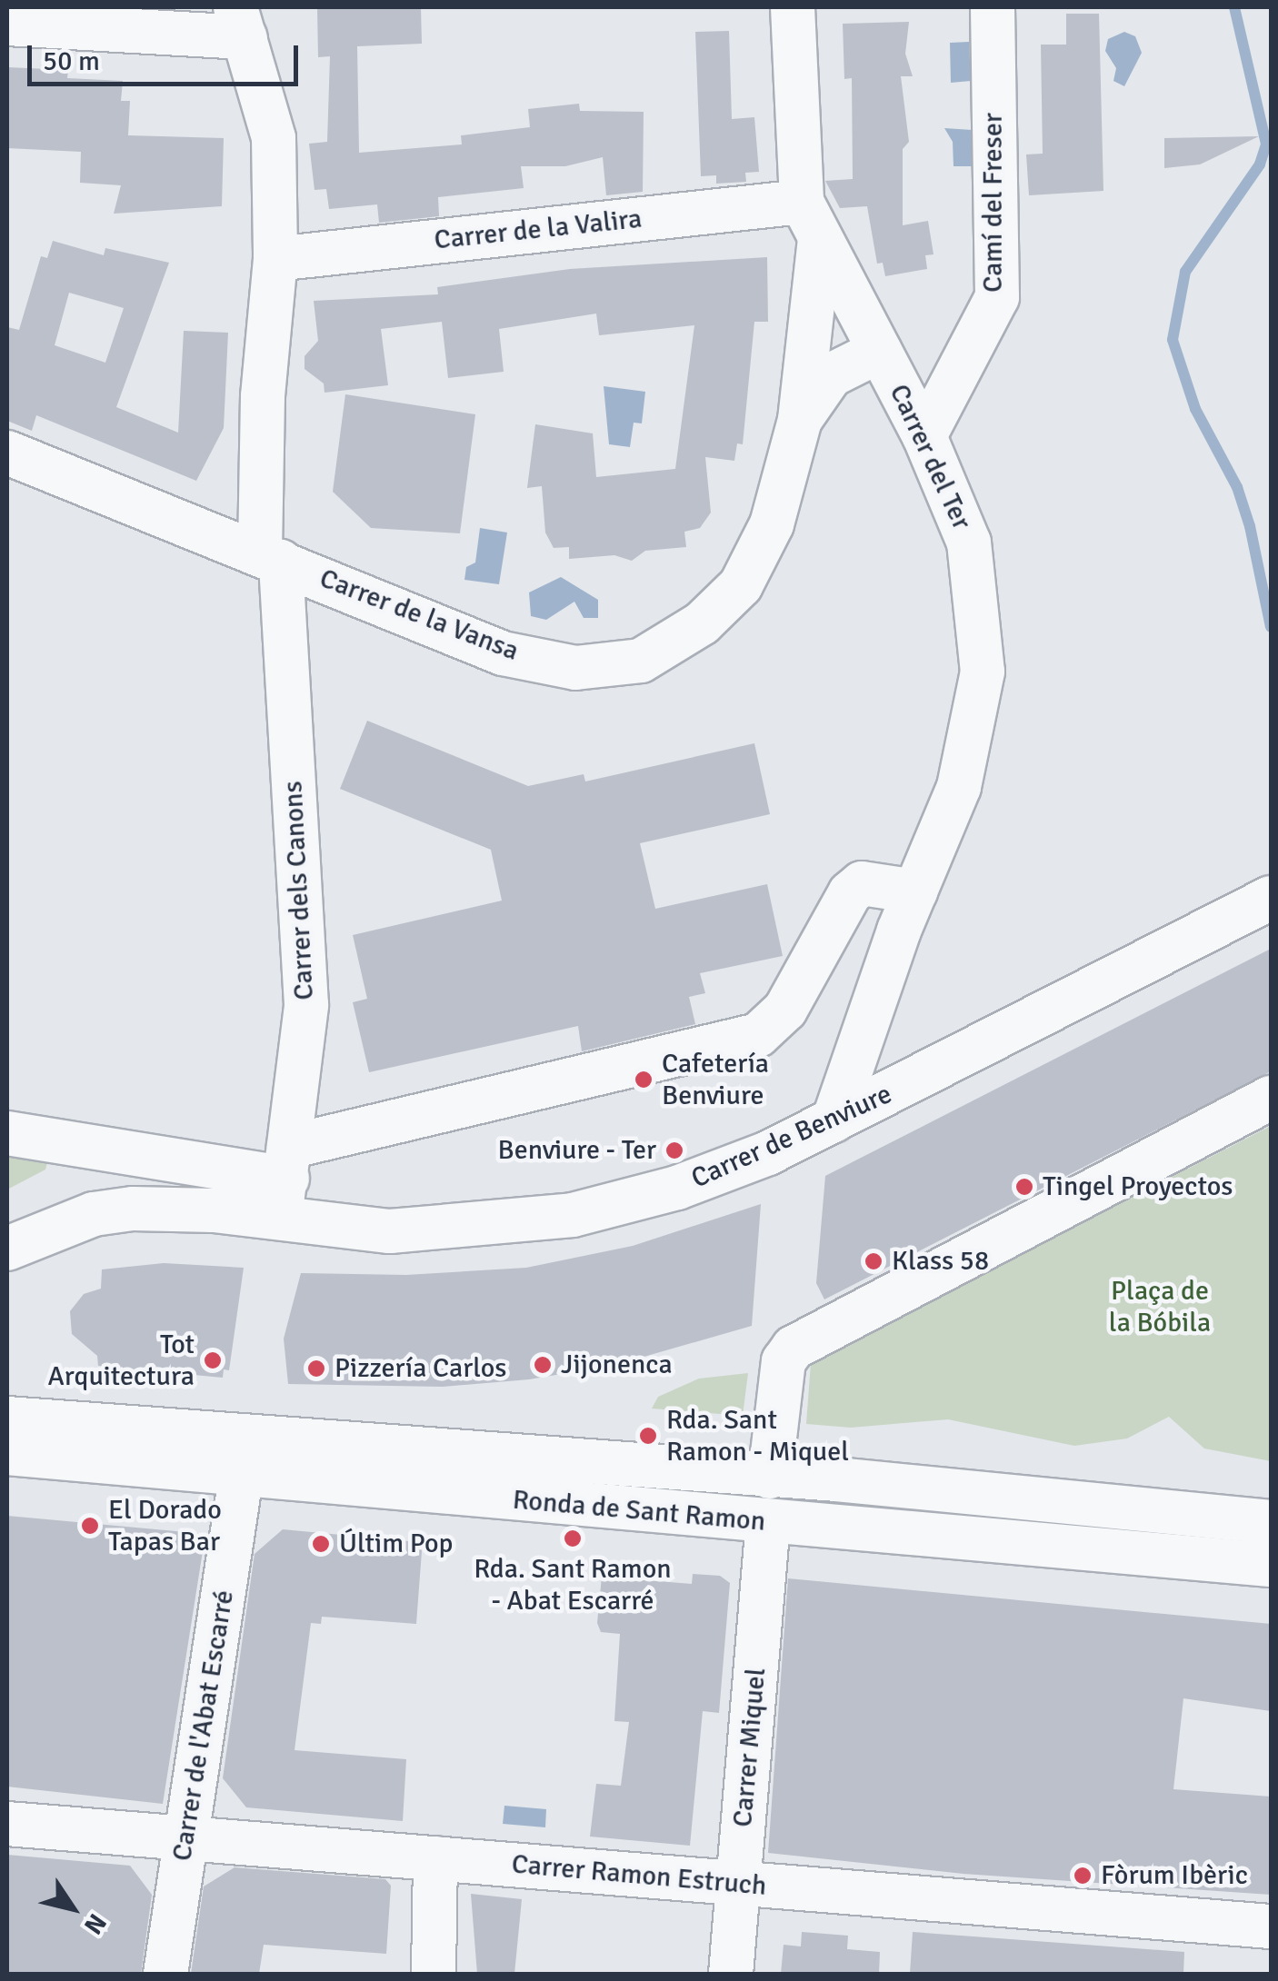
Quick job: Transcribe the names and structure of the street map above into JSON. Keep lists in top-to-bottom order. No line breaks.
{"streets":{"street":["Camí del Freser","Carrer de la Valira","Carrer del Ter","Carrer de la Vansa","Carrer dels Canons","Carrer de Benviure","Ronda de Sant Ramon","Carrer de l'Abat Escarré","Carrer Miquel","Carrer Ramon Estruch"]},"crossings":[["Camí del Freser","Carrer del Ter"],["Carrer de la Valira","Carrer del Ter"],["Carrer de la Valira","Carrer de la Vansa"],["Carrer de la Valira","Carrer dels Canons"],["Carrer del Ter","Carrer de la Vansa"],["Carrer del Ter","Carrer de Benviure"],["Carrer de la Vansa","Carrer dels Canons"],["Carrer dels Canons","Carrer de Benviure"],["Ronda de Sant Ramon","Carrer de l'Abat Escarré"],["Ronda de Sant Ramon","Carrer Miquel"],["Carrer de l'Abat Escarré","Carrer Ramon Estruch"],["Carrer Miquel","Carrer Ramon Estruch"]],"parks":["Plaça de la Bóbila"],"places":["Cafetería Benviure","Benviure - Ter","Tingel Proyectos","Klass 58","Tot Arquitectura","Jijonenca","Pizzería Carlos","Rda. Sant Ramon - Miquel","El Dorado Tapas Bar","Rda. Sant Ramon - Abat Escarré","Últim Pop","Fòrum Ibèric"],"scale_bar":"50 m","north":"bottom right"}
